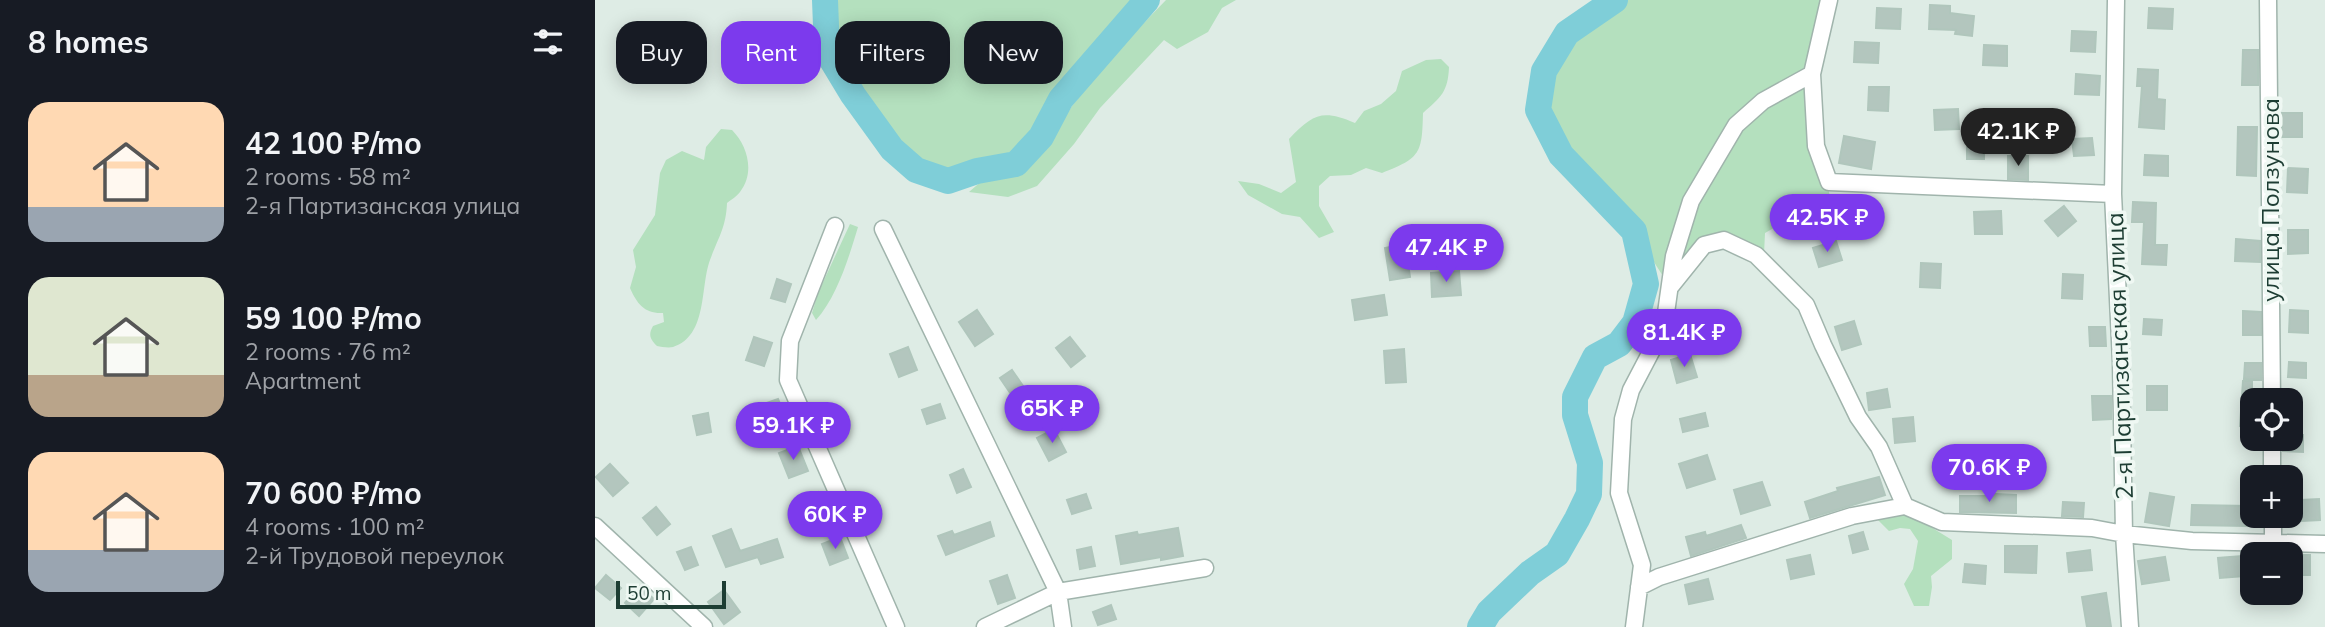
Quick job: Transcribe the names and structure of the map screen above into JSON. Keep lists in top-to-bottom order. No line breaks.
{"streets":{"street":["улица Ползунова","2-я Партизанская улица"]},"scale_bar":"50 m","page":{"heading":"8 homes","chip":["Buy","Rent","Filters","New"],"list":[{"name":"42 100 ₽/mo","note":"2 rooms · 58 m² · 2-я Партизанская улица"},{"name":"59 100 ₽/mo","note":"2 rooms · 76 m² · Apartment"},{"name":"70 600 ₽/mo","note":"4 rooms · 100 m² · 2-й Трудовой переулок"}],"price":["42.1K ₽","42.5K ₽","47.4K ₽","81.4K ₽","65K ₽","59.1K ₽","70.6K ₽","60K ₽"],"map_buttons":["+","−"],"scale":"50 m"}}
